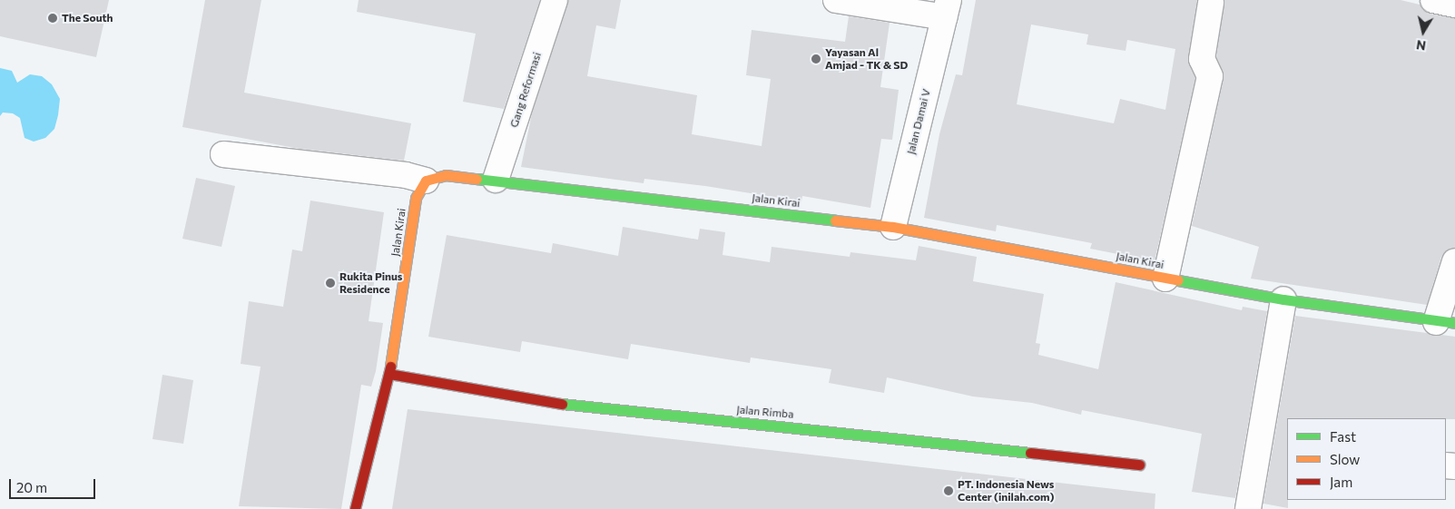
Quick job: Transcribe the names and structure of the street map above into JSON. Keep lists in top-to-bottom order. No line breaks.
{"streets":{"street":["Gang Reformasi","Jalan Damai V","Jalan Kirai","Jalan Rimba"]},"crossings":[["Gang Reformasi","Jalan Kirai"],["Jalan Damai V","Jalan Kirai"],["Jalan Kirai","Jalan Rimba"]],"places":["The South","Yayasan Al Amjad - TK & SD","Rukita Pinus Residence","PT. Indonesia News Center (inilah.com)"],"legend":["Fast","Slow","Jam"],"scale_bar":"20 m","north":"bottom"}
